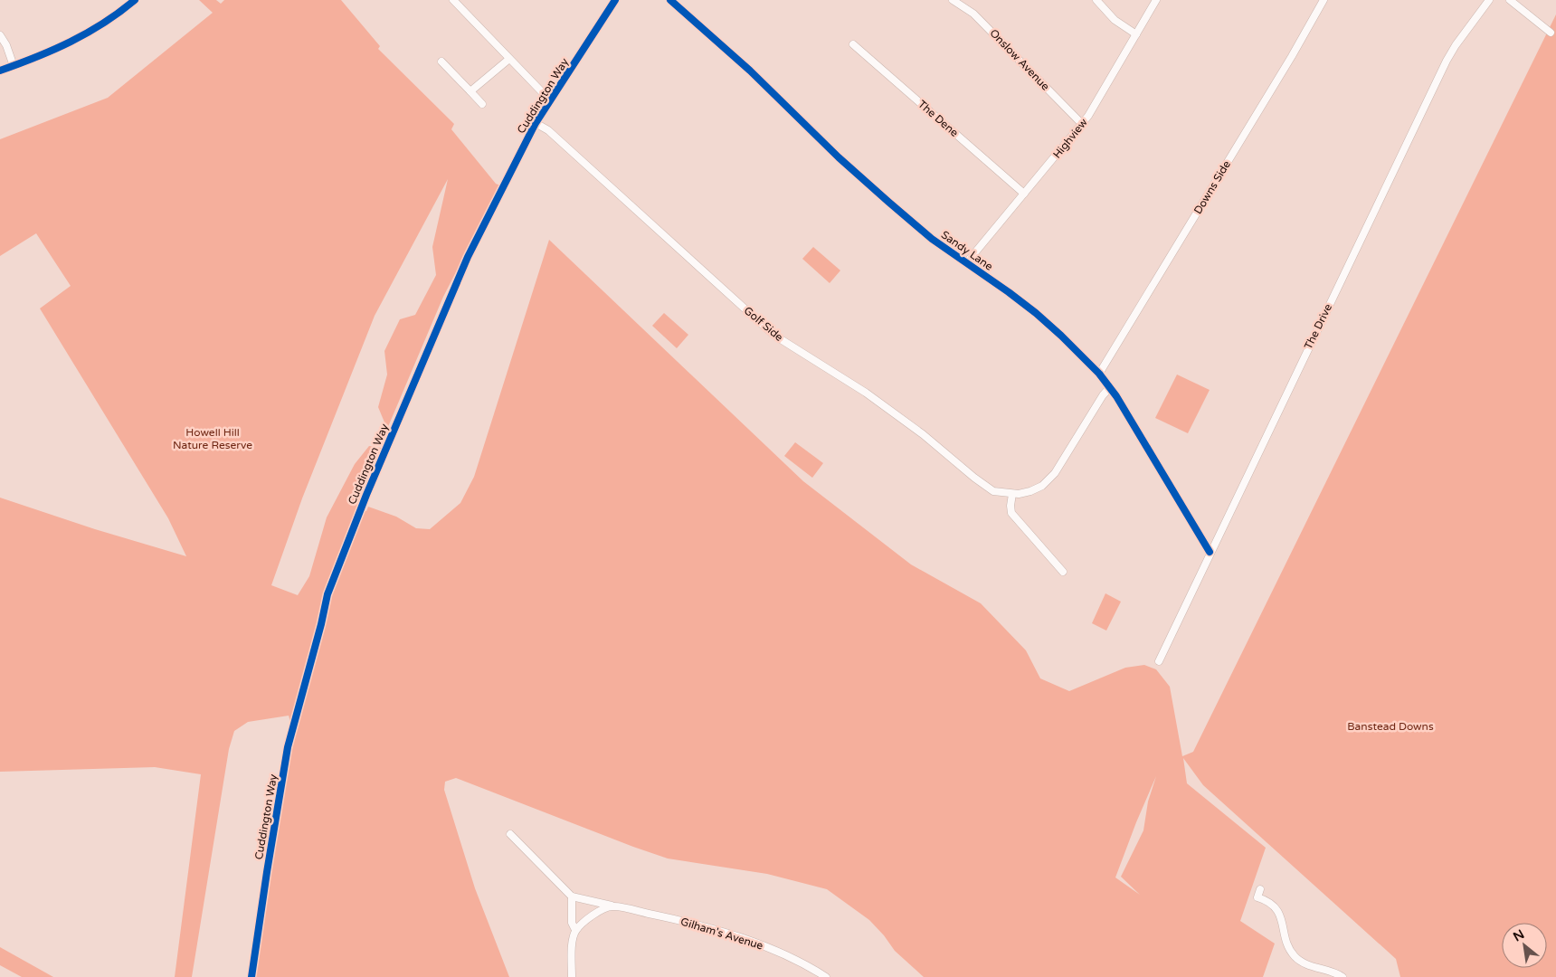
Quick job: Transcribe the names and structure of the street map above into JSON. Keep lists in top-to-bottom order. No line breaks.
{"streets":{"street":["Onslow Avenue","Cuddington Way","The Dene","Highview","Downs Side","Sandy Lane","Golf Side","The Drive","Gilham's Avenue"]},"crossings":[["Onslow Avenue","Highview"],["Cuddington Way","Golf Side"],["The Dene","Highview"],["Highview","Sandy Lane"],["Downs Side","Sandy Lane"],["Sandy Lane","Golf Side"],["Sandy Lane","The Drive"]],"parks":["Howell Hill Nature Reserve","Banstead Downs"],"north":"top left"}
